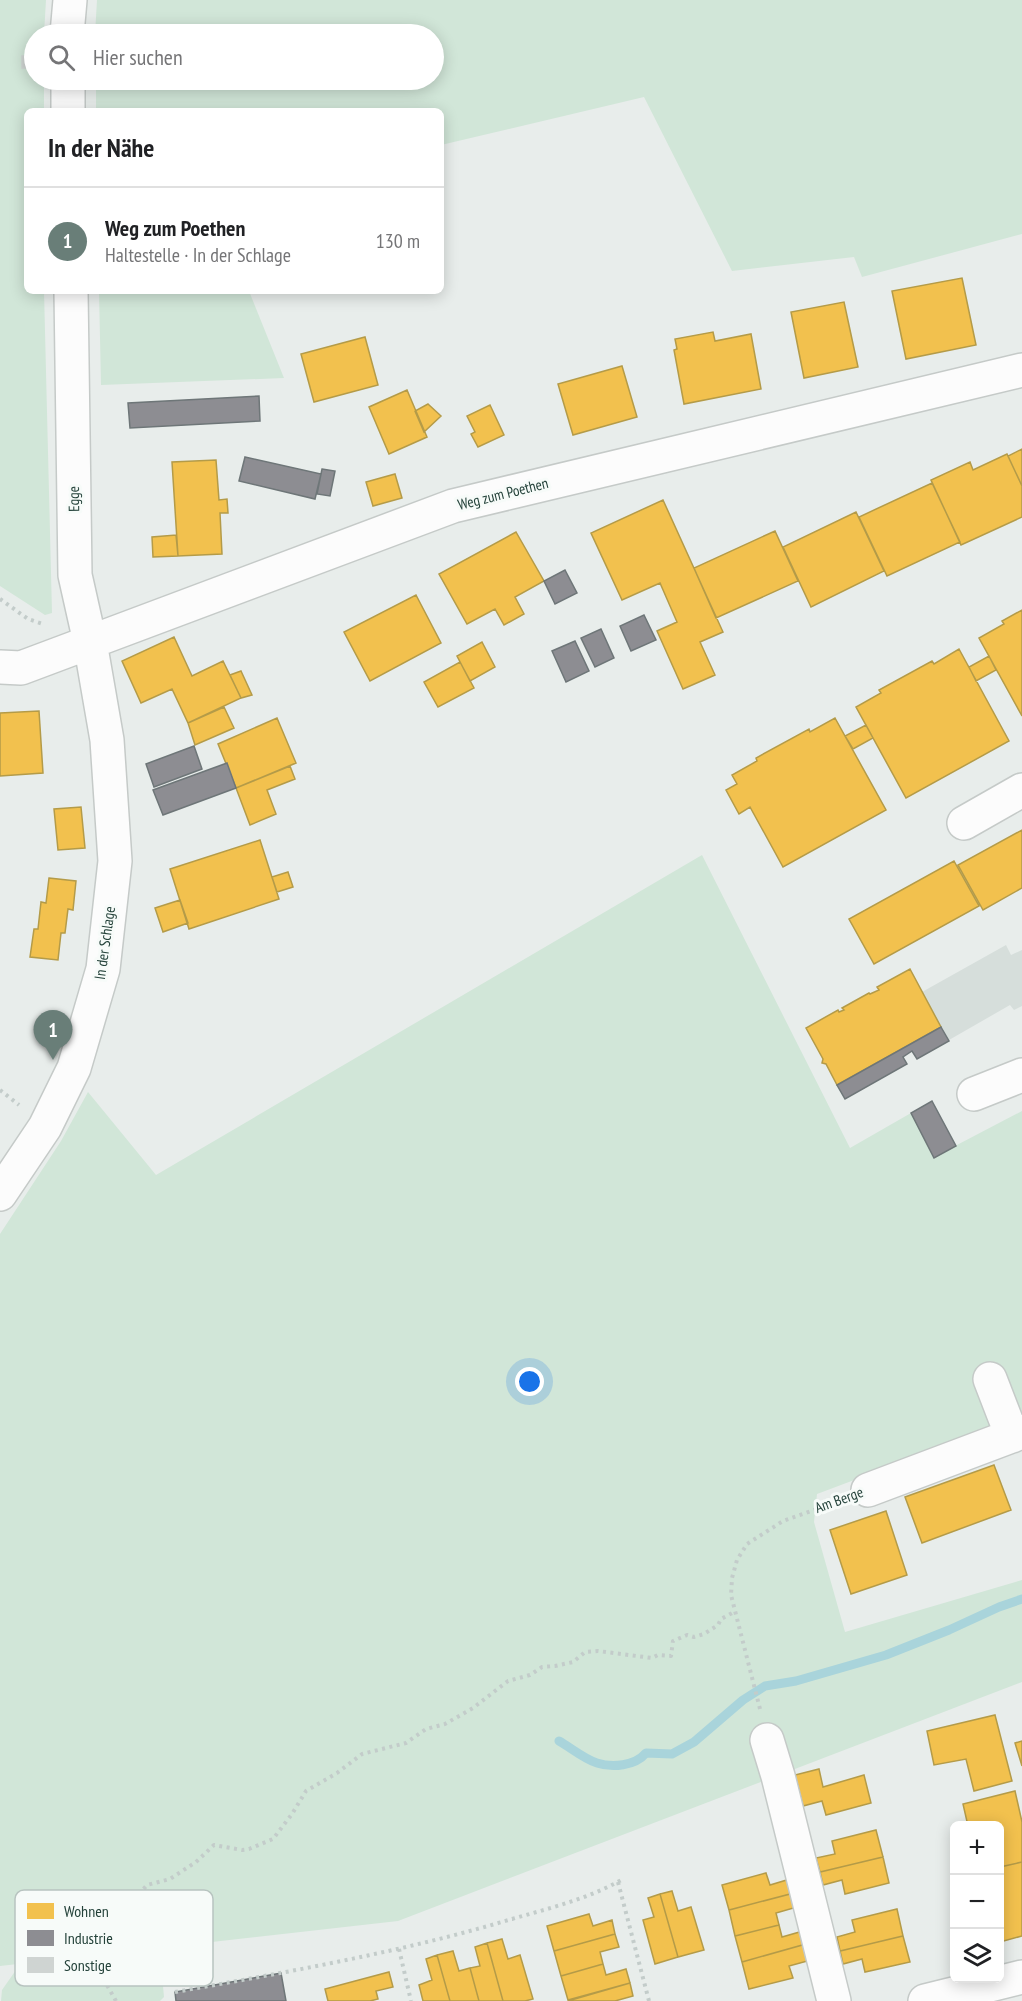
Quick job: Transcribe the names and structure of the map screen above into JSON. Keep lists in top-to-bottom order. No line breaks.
{"streets":{"street":["Weg zum Poethen","Egge","In der Schlage","Am Berge"]},"crossings":[["Weg zum Poethen","Egge"],["Egge","In der Schlage"]],"legend":["Wohnen","Industrie","Sonstige"],"page":{"search":"Hier suchen","heading":"In der Nähe","list":[{"mark":"1","name":"Weg zum Poethen","note":"Haltestelle · In der Schlage","value":"130 m"}],"pins":"1","map_buttons":["+","−"]}}
